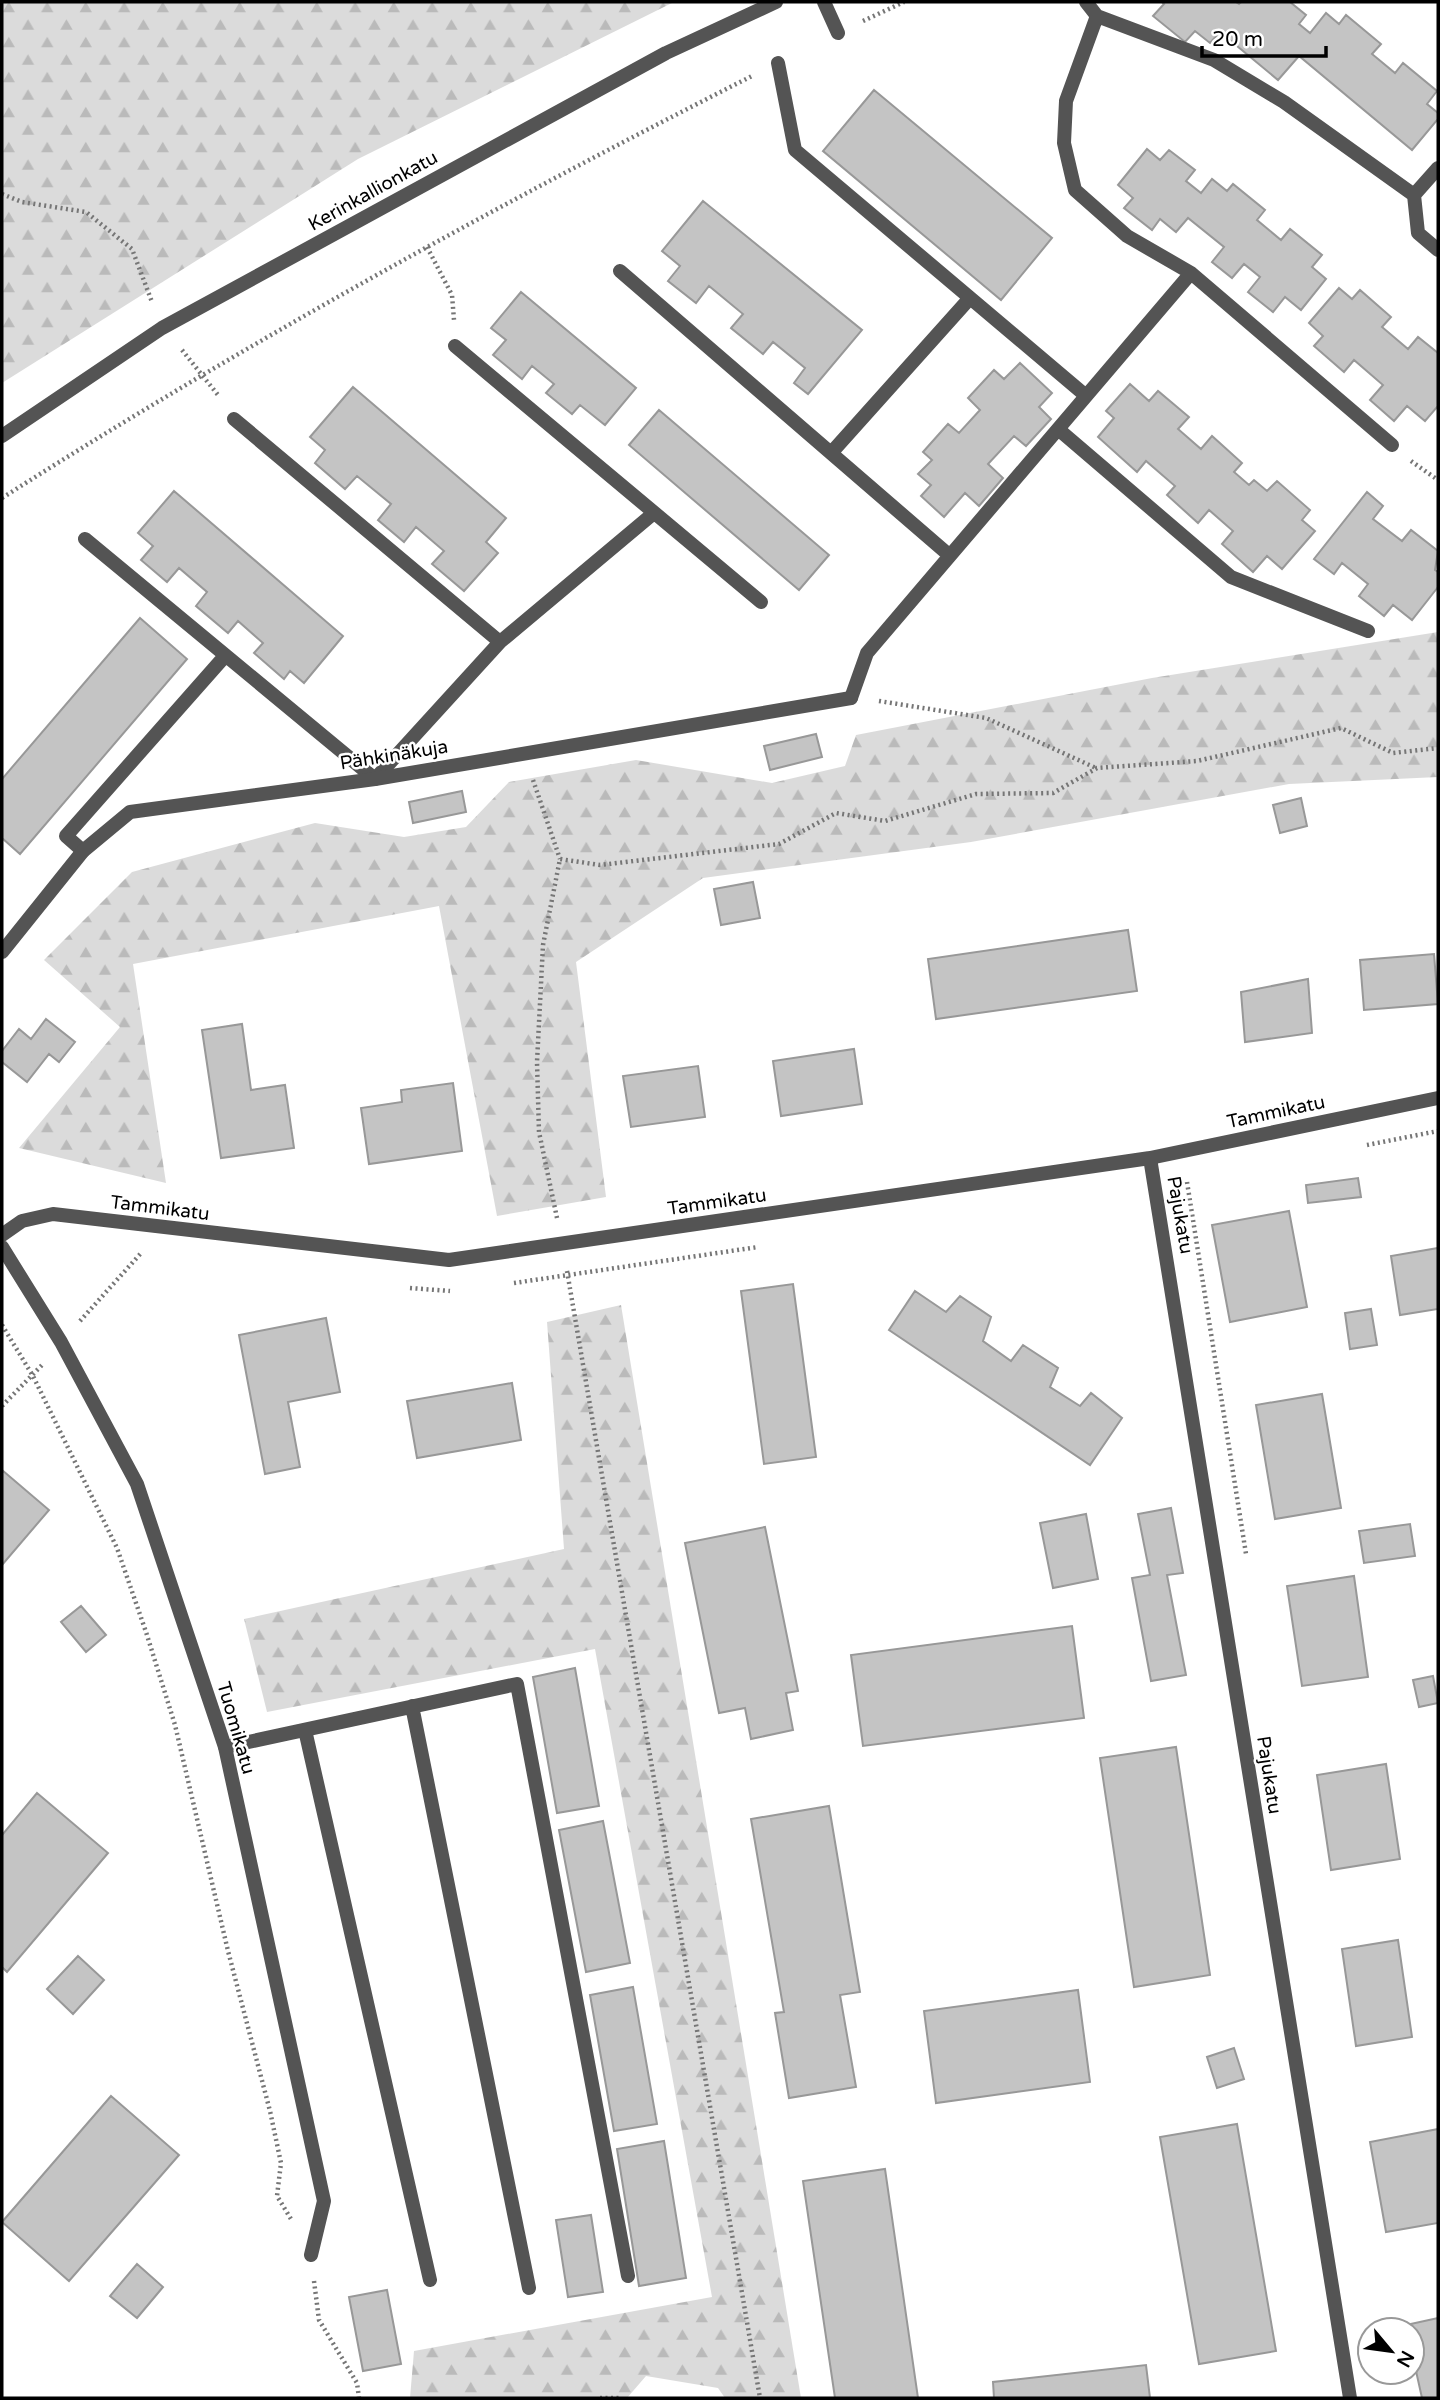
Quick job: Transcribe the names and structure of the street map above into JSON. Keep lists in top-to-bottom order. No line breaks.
{"streets":{"street":["Kerinkallionkatu","Pähkinäkuja","Tammikatu","Pajukatu","Tuomikatu"]},"crossings":[["Tammikatu","Pajukatu"]],"scale_bar":"20 m","north":"bottom right"}
